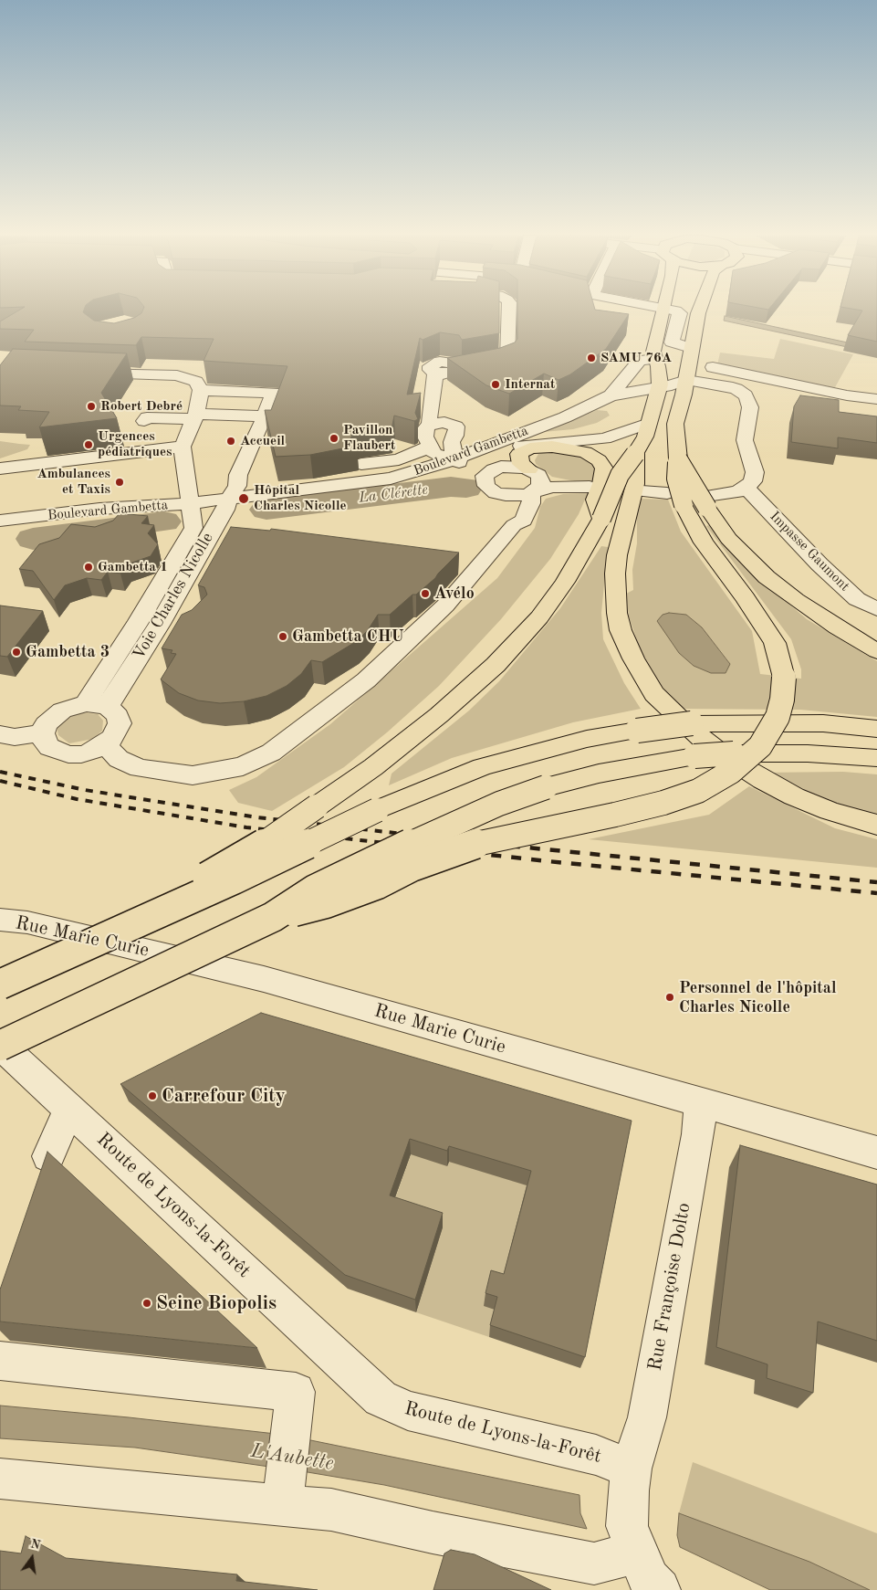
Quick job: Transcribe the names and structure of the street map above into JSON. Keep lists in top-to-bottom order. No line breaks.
{"streets":{"street":["Boulevard Gambetta","Impasse Gaumont","Voie Charles Nicolle","Rue Marie Curie","Route de Lyons-la-Forêt","Rue Françoise Dolto"]},"crossings":[["Boulevard Gambetta","Impasse Gaumont"],["Boulevard Gambetta","Voie Charles Nicolle"],["Rue Marie Curie","Rue Françoise Dolto"],["Route de Lyons-la-Forêt","Rue Françoise Dolto"]],"water":["La Clérette","L'Aubette"],"places":["SAMU 76A","Internat","Robert Debré","Pavillon Flaubert","Accueil","Urgences pédiatriques","Ambulances et Taxis","Hôpital Charles Nicolle","Gambetta 1","Avélo","Gambetta CHU","Gambetta 3","Personnel de l'hôpital Charles Nicolle","Carrefour City","Seine Biopolis"],"north":"top"}
